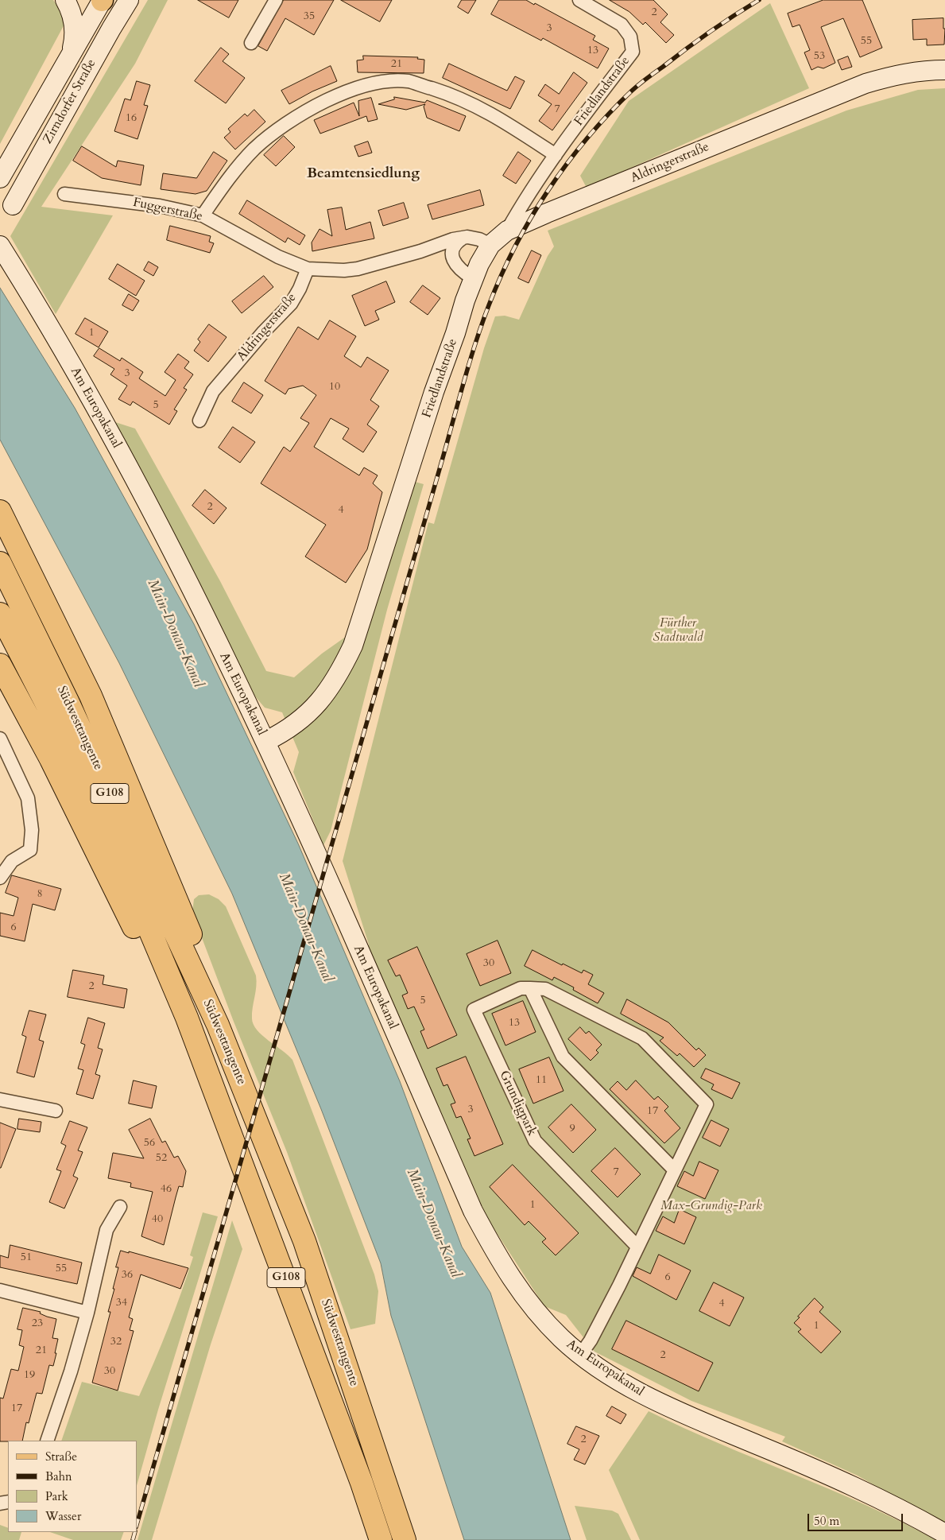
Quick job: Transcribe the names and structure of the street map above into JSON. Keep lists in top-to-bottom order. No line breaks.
{"streets":{"highway":["Südwesttangente","G108"],"main road":["Friedlandstraße","Zirndorfer Straße","Aldringerstraße","Am Europakanal"],"street":["Fuggerstraße","Grundigpark"]},"crossings":[["Friedlandstraße","Aldringerstraße"],["Friedlandstraße","Am Europakanal"],["Aldringerstraße","Fuggerstraße"],["Am Europakanal","Grundigpark"]],"districts":["Beamtensiedlung"],"water":["Main-Donau-Kanal"],"parks":["Fürther Stadtwald","Max-Grundig-Park"],"house_numbers":["2","35","3","55","13","53","21","7","16","1","3","10","5","2","4","8","6","30","2","5","13","11","3","17","9","56","52","7","46","1","40","51","55","36","6","34","4","23","1","32","21","2","30","19","17","2"],"legend":["Straße","Bahn","Park","Wasser"],"scale_bar":"50 m"}
